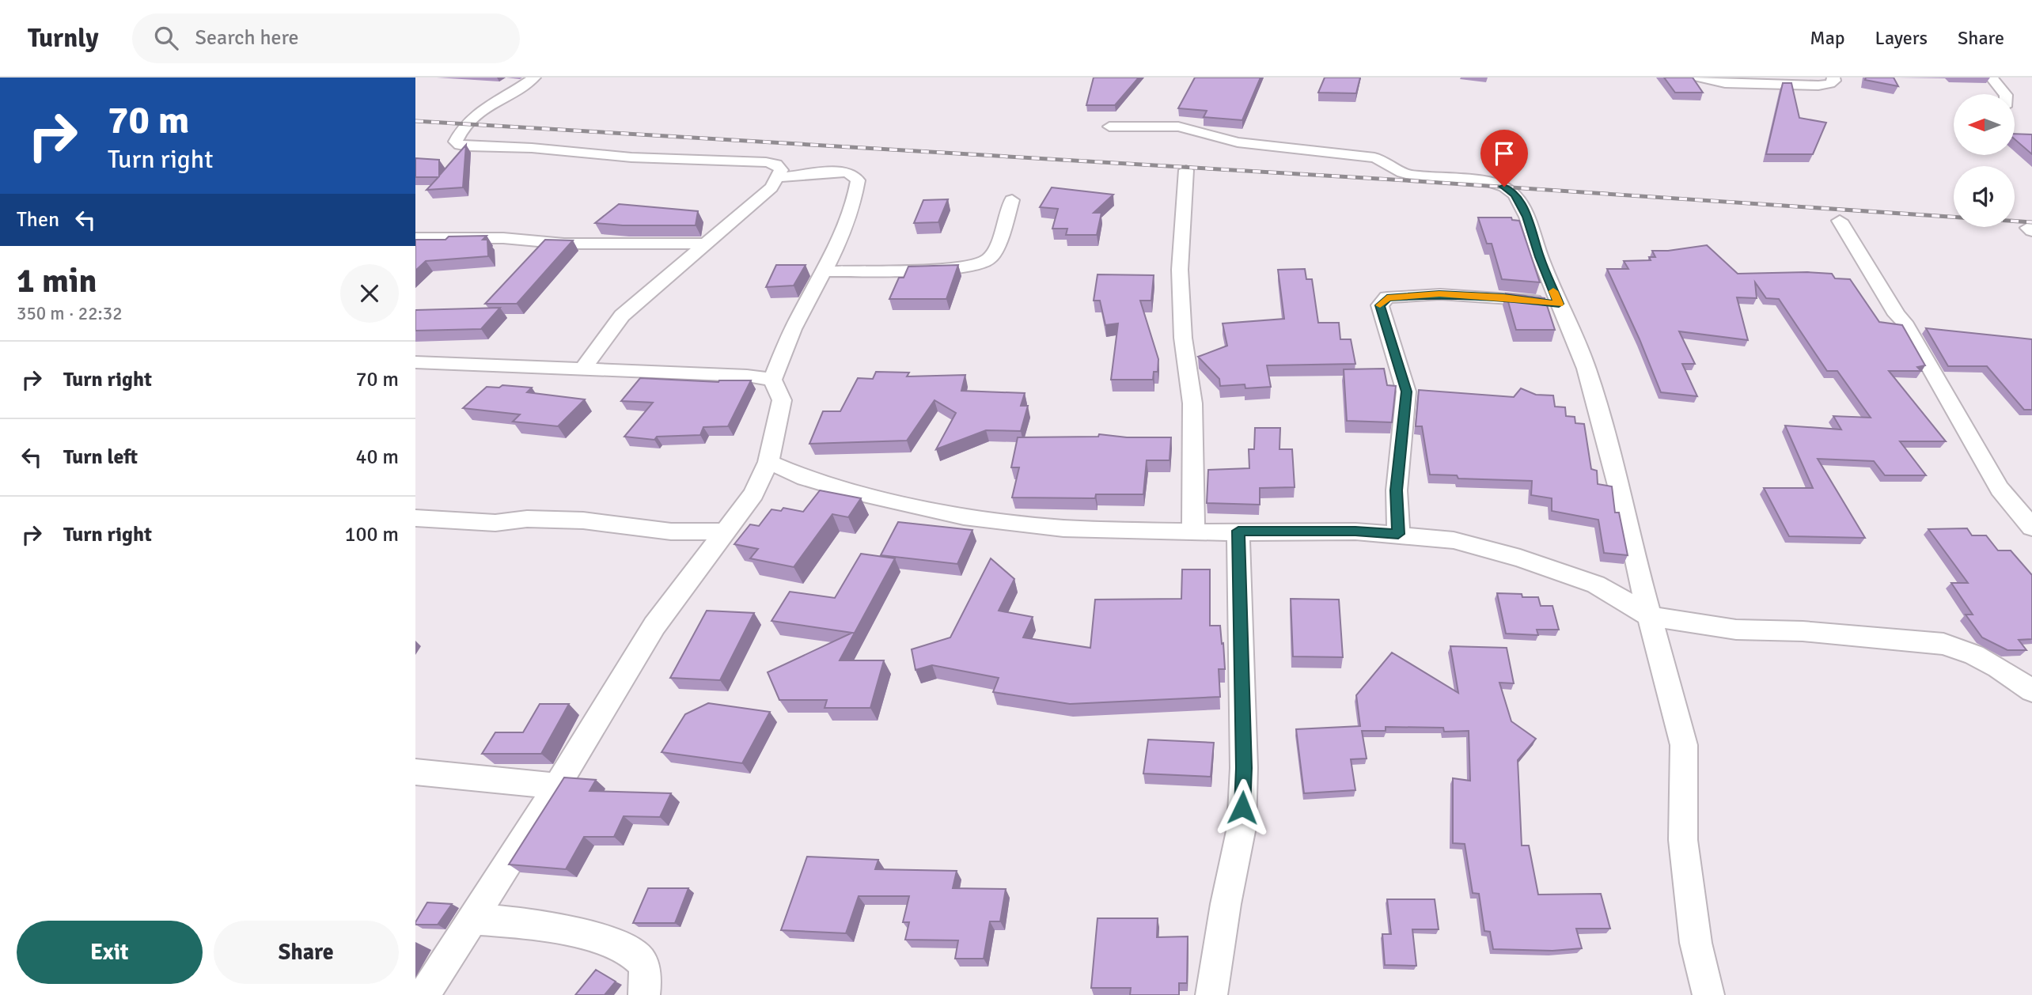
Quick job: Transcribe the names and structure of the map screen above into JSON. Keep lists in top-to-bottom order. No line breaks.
{"north":"left","page":{"header":"Turnly","search":"Search here","nav":["Map","Layers","Share"],"turn":["70 m","Turn right"],"then":"Then","heading":["1 min","350 m · 22:32"],"list":[{"name":"Turn right","value":"70 m"},{"name":"Turn left","value":"40 m"},{"name":"Turn right","value":"100 m"}],"buttons":["Exit","Share"]}}
